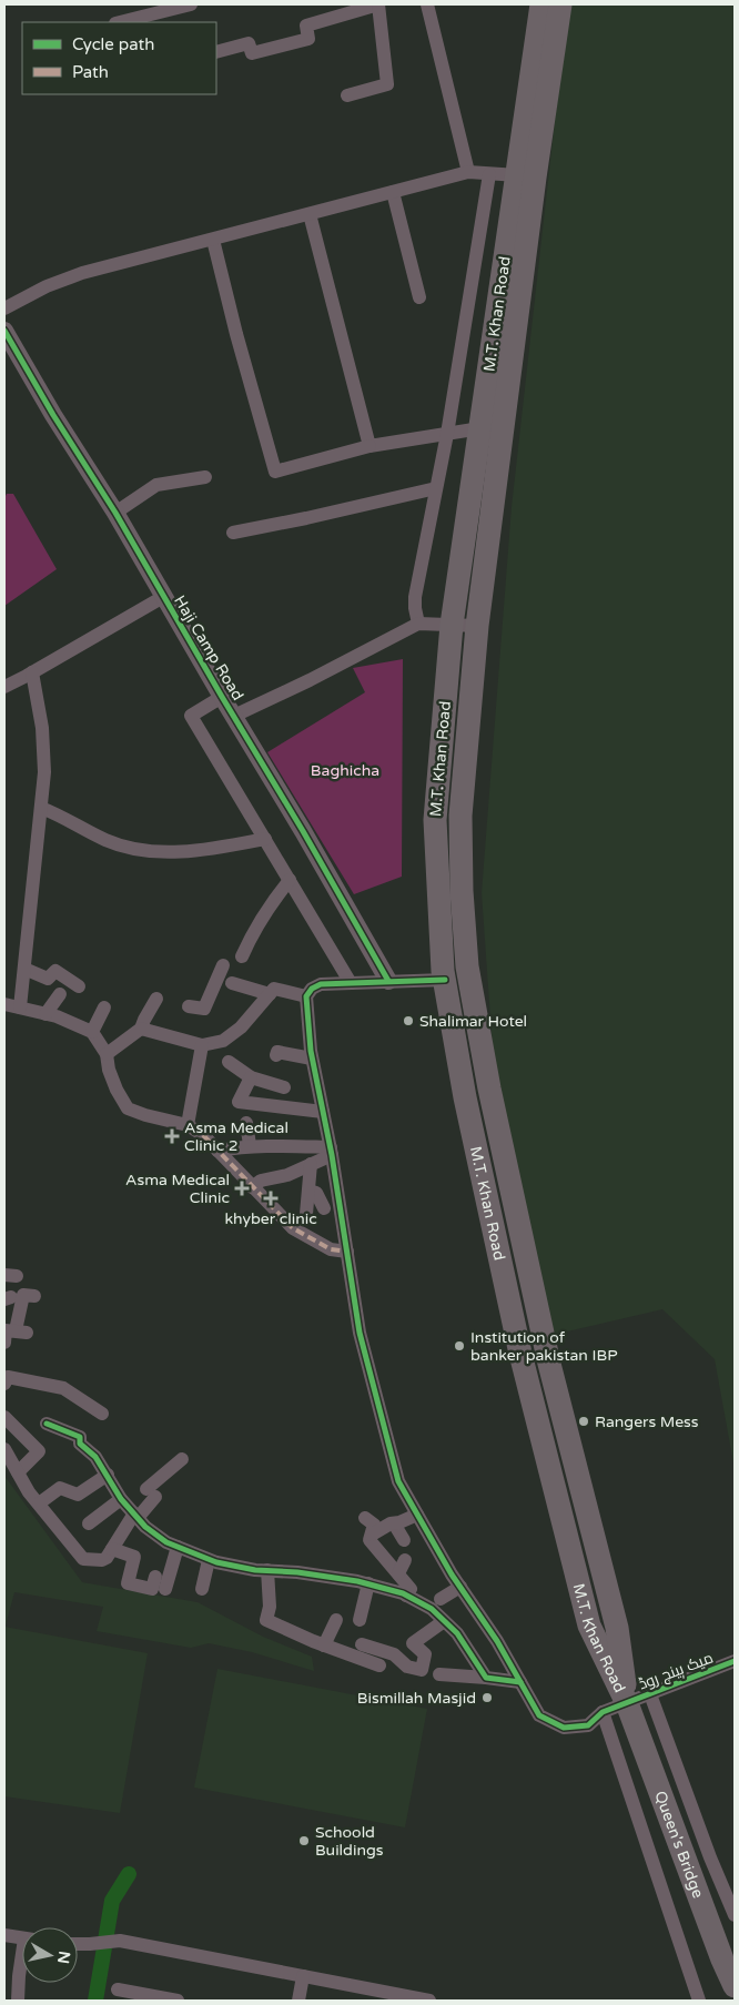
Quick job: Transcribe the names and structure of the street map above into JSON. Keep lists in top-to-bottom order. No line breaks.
{"streets":{"highway":["M.T. Khan Road","Queen's Bridge"],"street":["Haji Camp Road","میک ہینچ روڈ"]},"crossings":[["M.T. Khan Road","میک ہینچ روڈ"],["M.T. Khan Road","Queen's Bridge"],["میک ہینچ روڈ","Queen's Bridge"]],"parks":["Baghicha"],"places":{"other":["Shalimar Hotel","Institution of banker pakistan IBP","Rangers Mess","Bismillah Masjid","Schoold Buildings"],"health":["Asma Medical Clinic 2","Asma Medical Clinic","khyber clinic"]},"legend":["Cycle path","Path"],"north":"right"}
